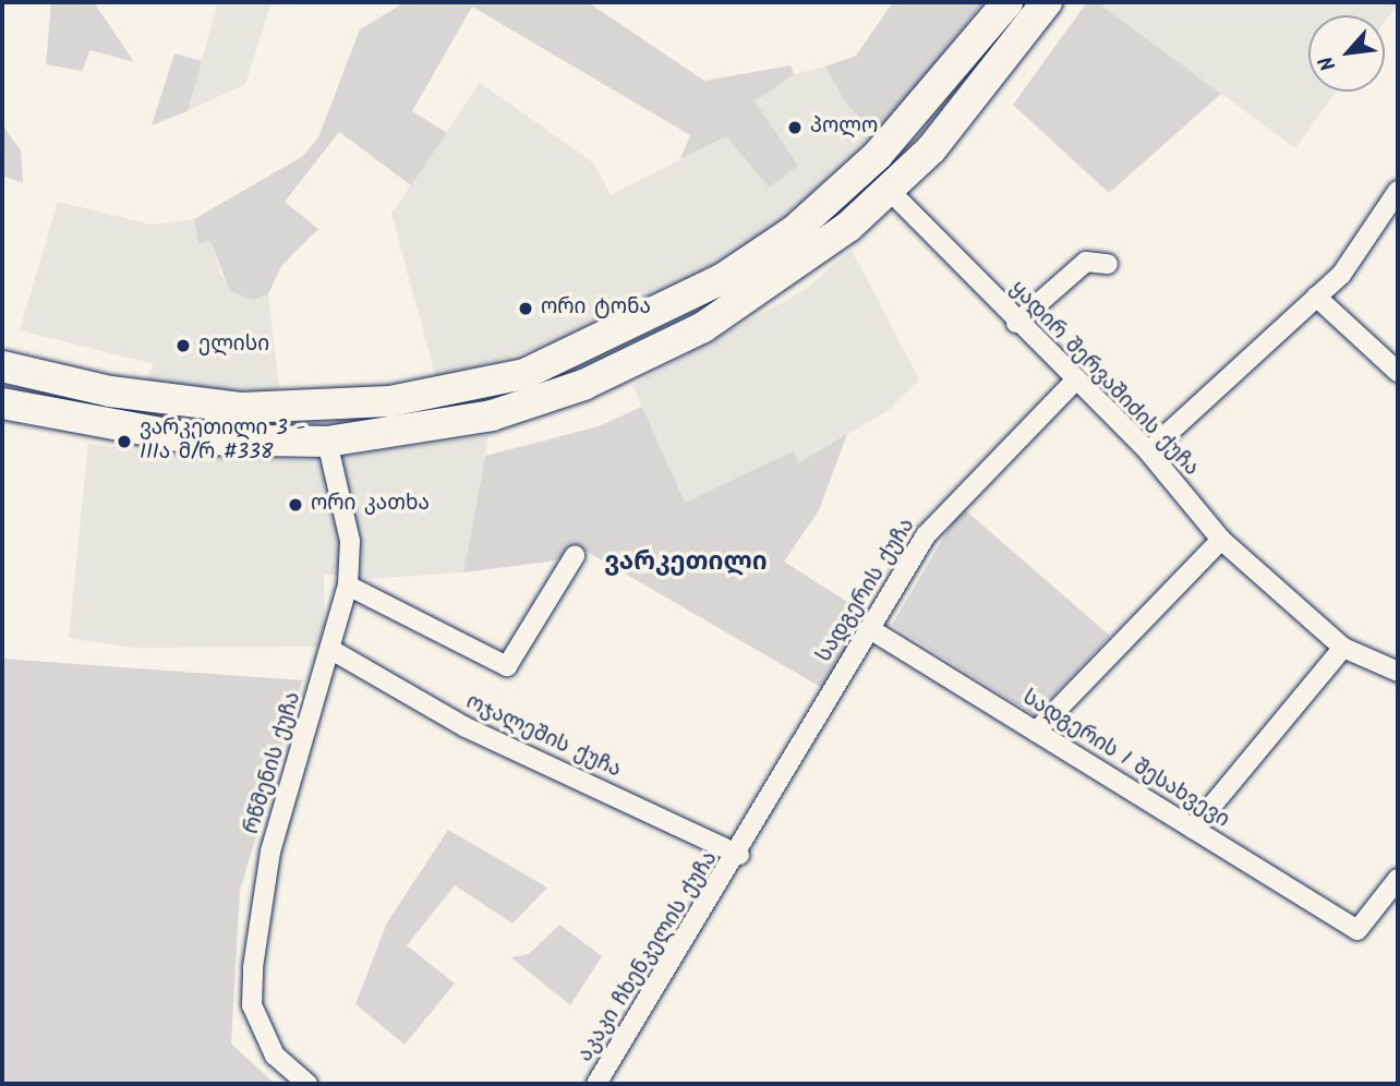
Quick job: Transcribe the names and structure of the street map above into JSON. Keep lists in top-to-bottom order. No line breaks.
{"streets":{"street":["ყადირ შერვაშიძის ქუჩა","სადგერის ქუჩა","ოჯალეშის ქუჩა","სადგერის I შესახვევი","რწმენის ქუჩა","აკაკი ჩხენკელის ქუჩა"]},"crossings":[["ყადირ შერვაშიძის ქუჩა","სადგერის ქუჩა"],["სადგერის ქუჩა","ოჯალეშის ქუჩა"],["სადგერის ქუჩა","სადგერის I შესახვევი"],["სადგერის ქუჩა","აკაკი ჩხენკელის ქუჩა"],["ოჯალეშის ქუჩა","რწმენის ქუჩა"],["ოჯალეშის ქუჩა","აკაკი ჩხენკელის ქუჩა"]],"districts":["ვარკეთილი"],"places":["პოლო","ორი ტონა","ელისი","ვარკეთილი 3 - IIIა მ/რ #338","ორი კათხა"],"north":"bottom left"}
